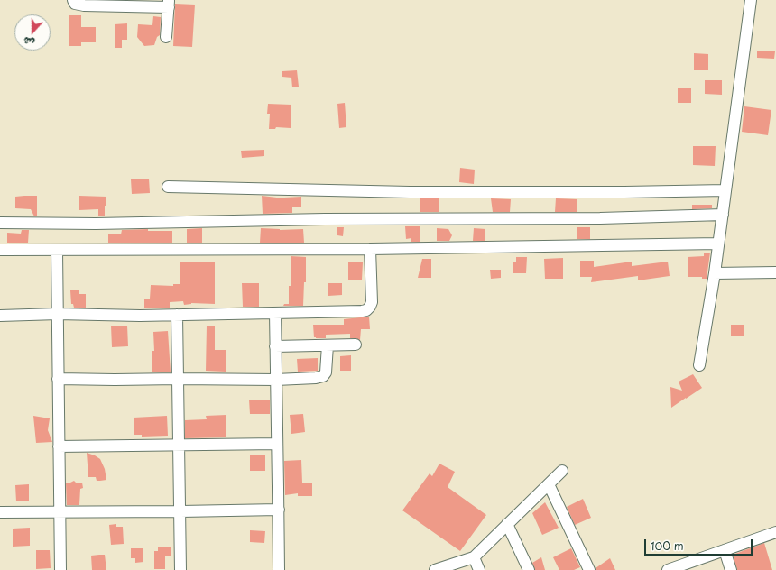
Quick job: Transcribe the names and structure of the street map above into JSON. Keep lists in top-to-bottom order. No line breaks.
{"scale_bar":"100 m","north":"bottom"}
